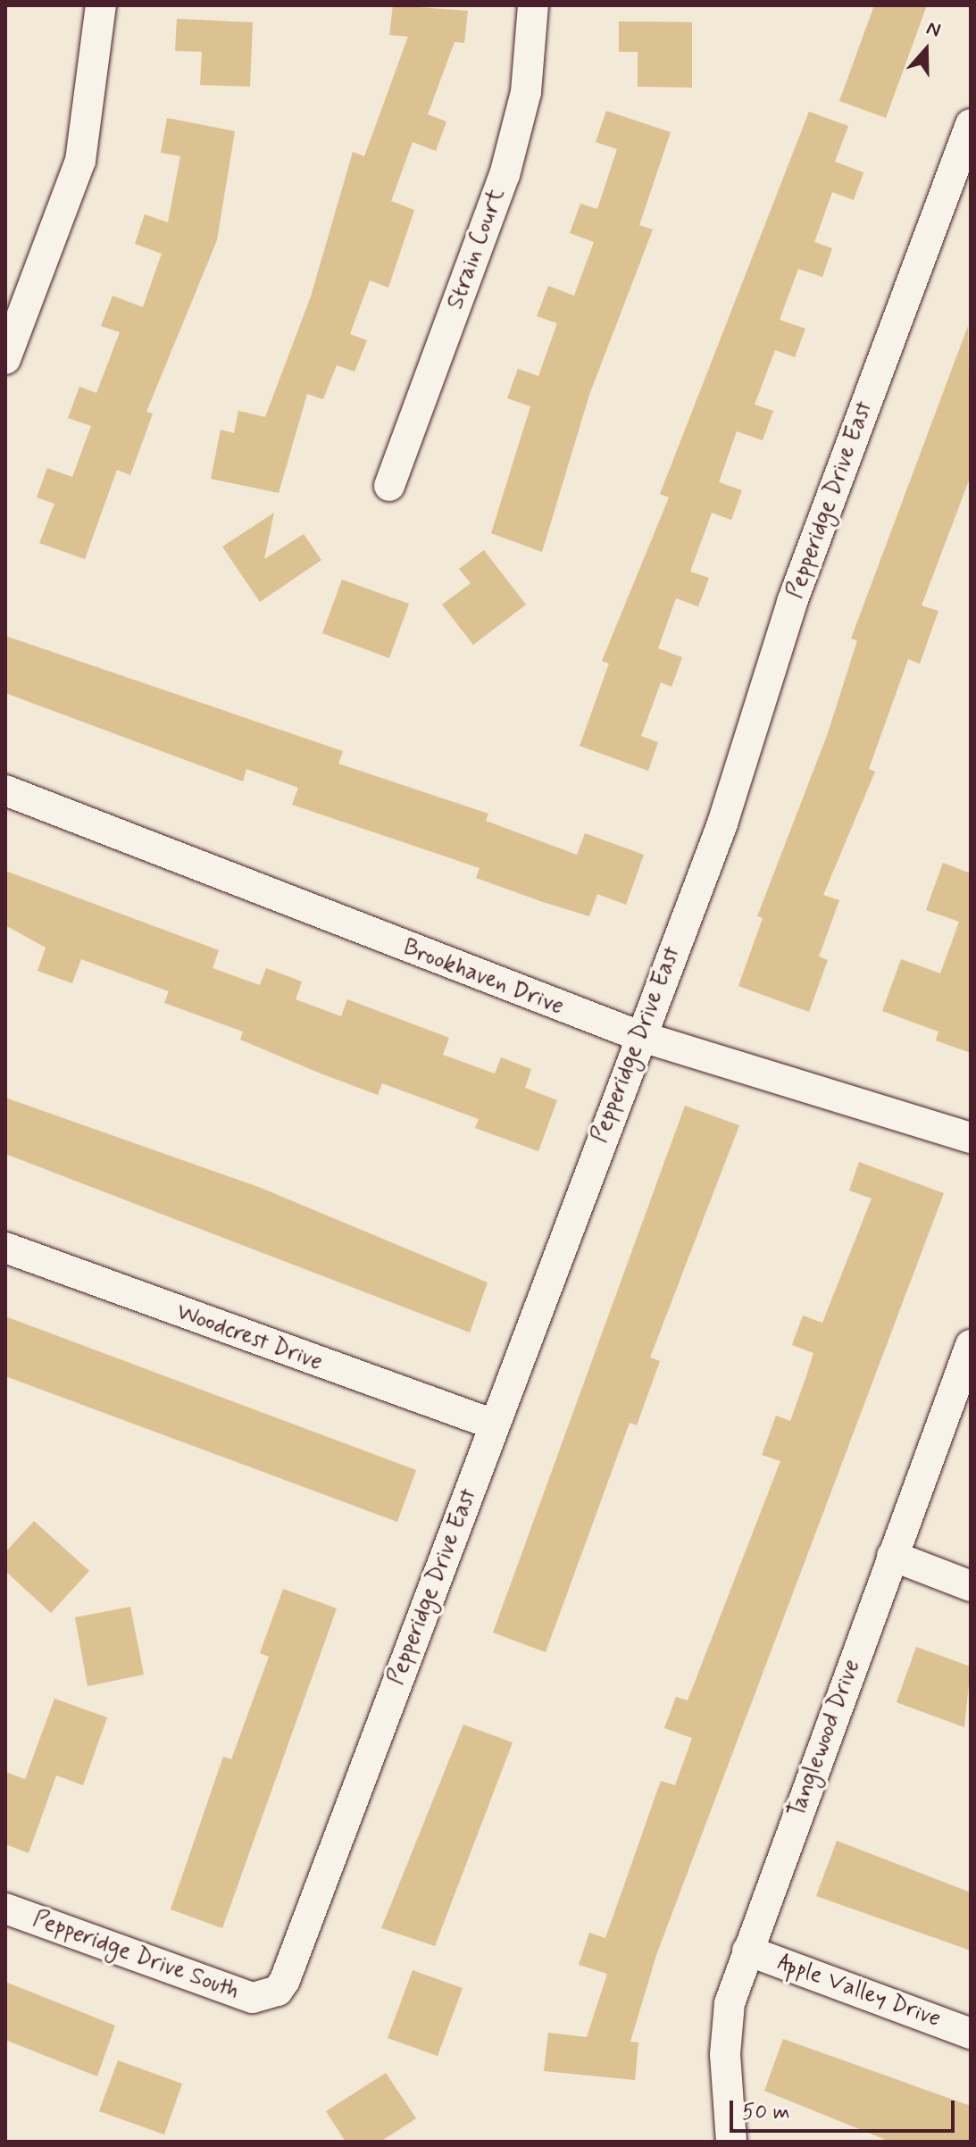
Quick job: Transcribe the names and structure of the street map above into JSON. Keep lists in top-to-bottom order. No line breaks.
{"streets":{"street":["Strain Court","Pepperidge Drive East","Brookhaven Drive","Woodcrest Drive","Tanglewood Drive","Pepperidge Drive South","Apple Valley Drive"]},"crossings":[["Pepperidge Drive East","Brookhaven Drive"],["Pepperidge Drive East","Woodcrest Drive"],["Pepperidge Drive East","Pepperidge Drive South"],["Tanglewood Drive","Apple Valley Drive"]],"scale_bar":"50 m","north":"top"}
